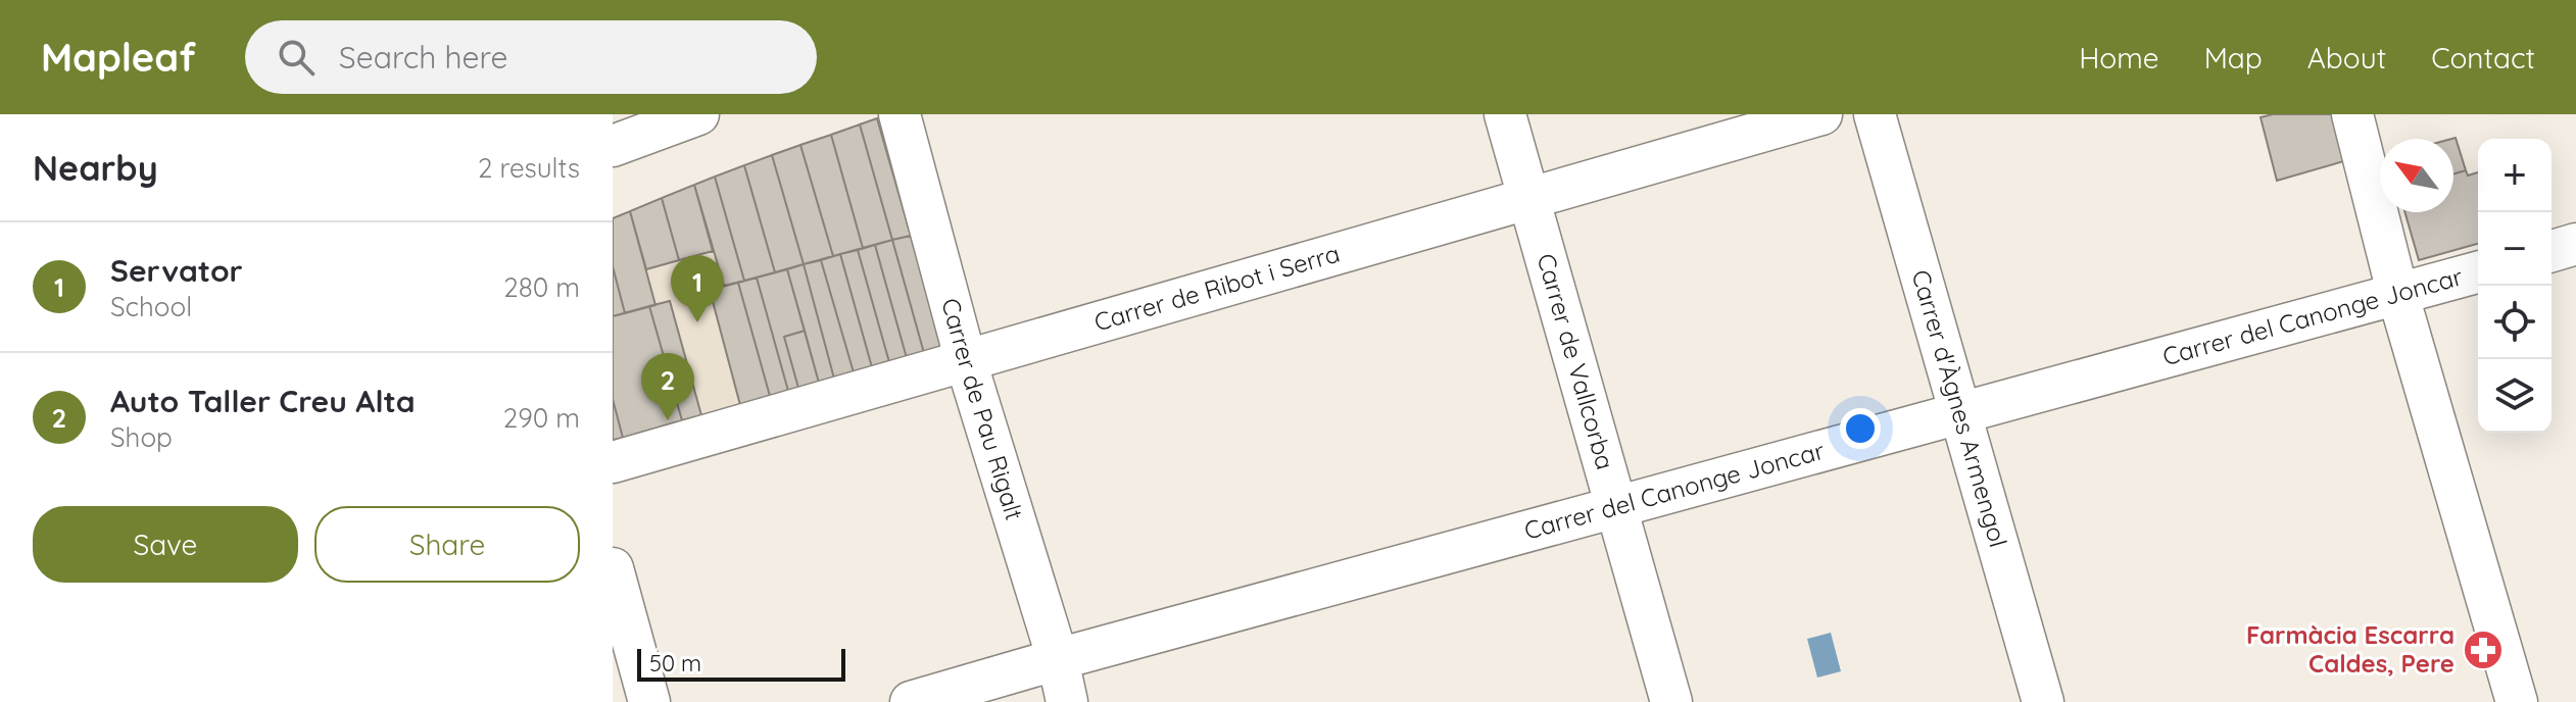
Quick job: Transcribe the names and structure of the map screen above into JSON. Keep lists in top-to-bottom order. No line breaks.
{"streets":{"street":["Carrer de Ribot i Serra","Carrer del Canonge Joncar","Carrer de Vallcorba","Carrer d'Àgnes Armengol","Carrer de Pau Rigalt"]},"crossings":[["Carrer de Ribot i Serra","Carrer de Vallcorba"],["Carrer de Ribot i Serra","Carrer de Pau Rigalt"],["Carrer del Canonge Joncar","Carrer de Vallcorba"],["Carrer del Canonge Joncar","Carrer d'Àgnes Armengol"],["Carrer del Canonge Joncar","Carrer de Pau Rigalt"]],"places":{"pharmacy":["Farmàcia Escarra Caldes, Pere"]},"scale_bar":"50 m","north":"top left","page":{"header":"Mapleaf","search":"Search here","nav":["Home","Map","About","Contact"],"heading":["Nearby","2 results"],"map_buttons":["+","−"],"list":[{"mark":"1","name":"Servator","note":"School","value":"280 m"},{"mark":"2","name":"Auto Taller Creu Alta","note":"Shop","value":"290 m"}],"pins":["1","2"],"buttons":["Save","Share"],"scale":"50 m"}}
